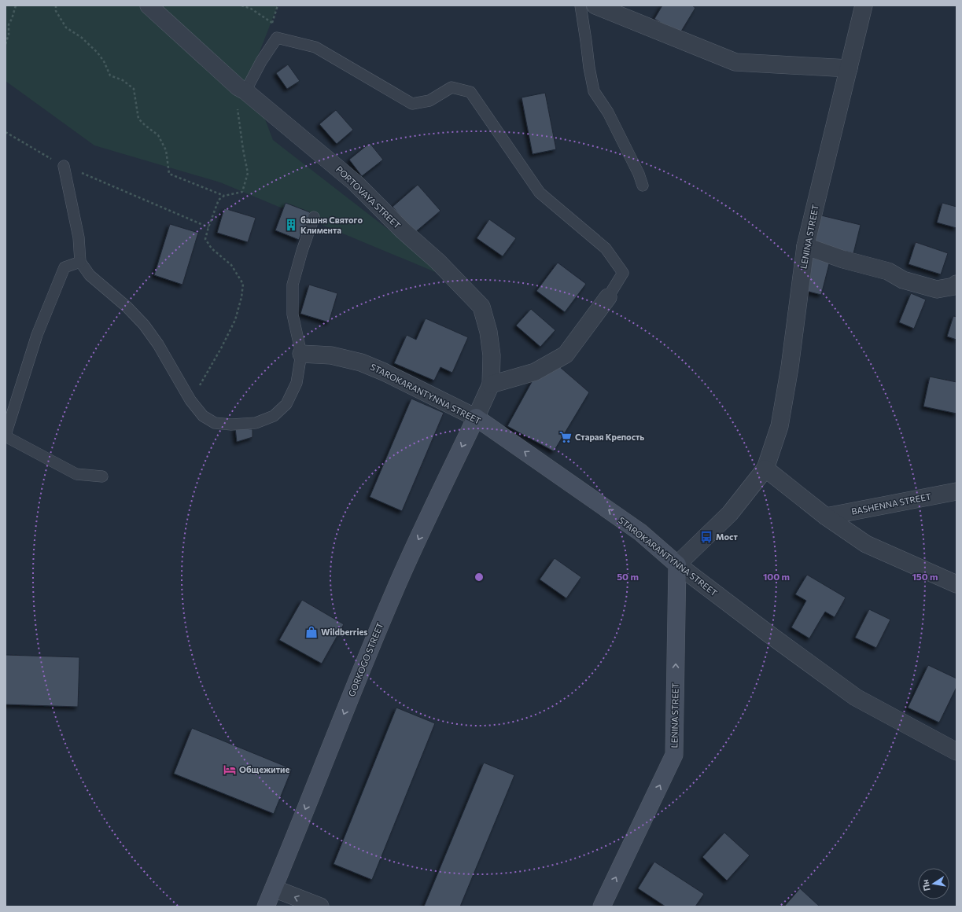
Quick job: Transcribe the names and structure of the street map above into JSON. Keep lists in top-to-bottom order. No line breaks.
{"streets":{"main road":["LENINA STREET","STAROKARANTYNNA STREET","GORKOGO STREET"],"street":["PORTOVAYA STREET","BASHENNA STREET"]},"crossings":[["PORTOVAYA STREET","STAROKARANTYNNA STREET"],["PORTOVAYA STREET","GORKOGO STREET"],["LENINA STREET","STAROKARANTYNNA STREET"],["STAROKARANTYNNA STREET","GORKOGO STREET"]],"one_way":["LENINA STREET","GORKOGO STREET"],"places":{"building":["башня Святого Климента"],"supermarket":["Старая Крепость"],"bus stop":["Мост"],"shop":["Wildberries"],"hotel":["Общежитие"]},"north":"left","rings":["50 m","100 m","150 m"]}
